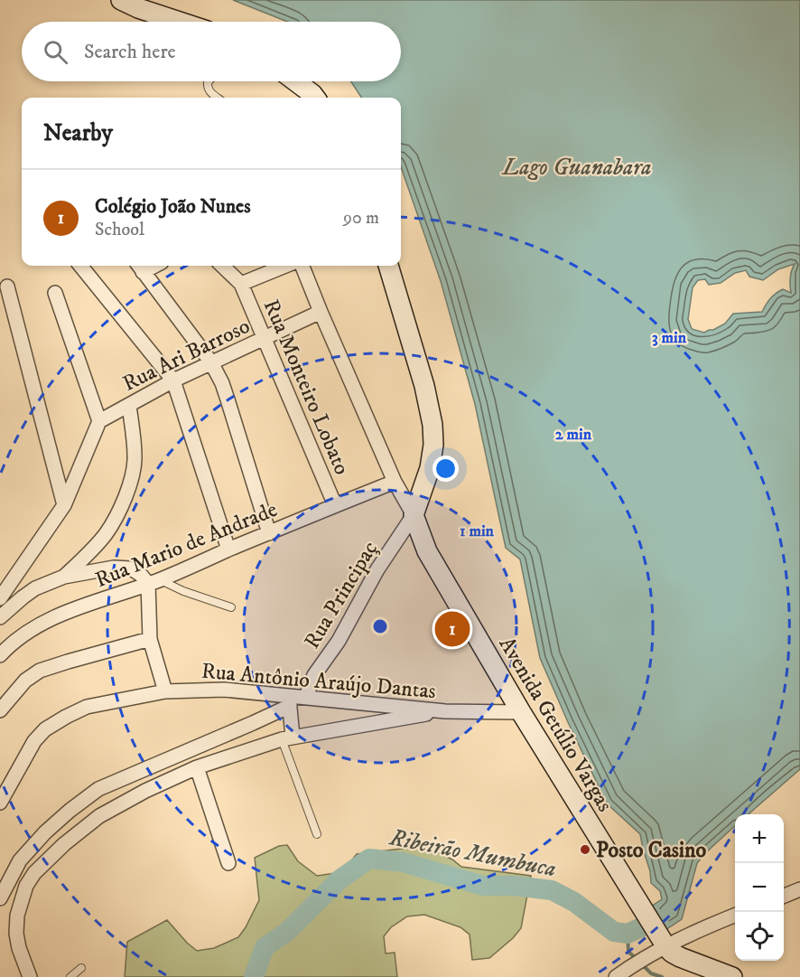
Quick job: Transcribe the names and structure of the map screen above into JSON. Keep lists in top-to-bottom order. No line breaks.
{"streets":{"main road":["Avenida Getúlio Vargas"],"street":["Rua Ari Barroso","Rua Monteiro Lobato","Rua Mario de Andrade","Rua Principaç","Rua Antônio Araújo Dantas"]},"crossings":[["Rua Ari Barroso","Rua Monteiro Lobato"],["Rua Monteiro Lobato","Rua Mario de Andrade"],["Rua Principaç","Rua Antônio Araújo Dantas"],["Rua Principaç","Avenida Getúlio Vargas"],["Rua Antônio Araújo Dantas","Avenida Getúlio Vargas"]],"water":["Lago Guanabara","Ribeirão Mumbuca"],"places":["Posto Casino"],"page":{"search":"Search here","heading":"Nearby","list":[{"mark":"1","name":"Colégio João Nunes","note":"School","value":"90 m"}],"pins":"1","map_buttons":["+","−"]},"rings":["3 min","2 min","1 min"]}
